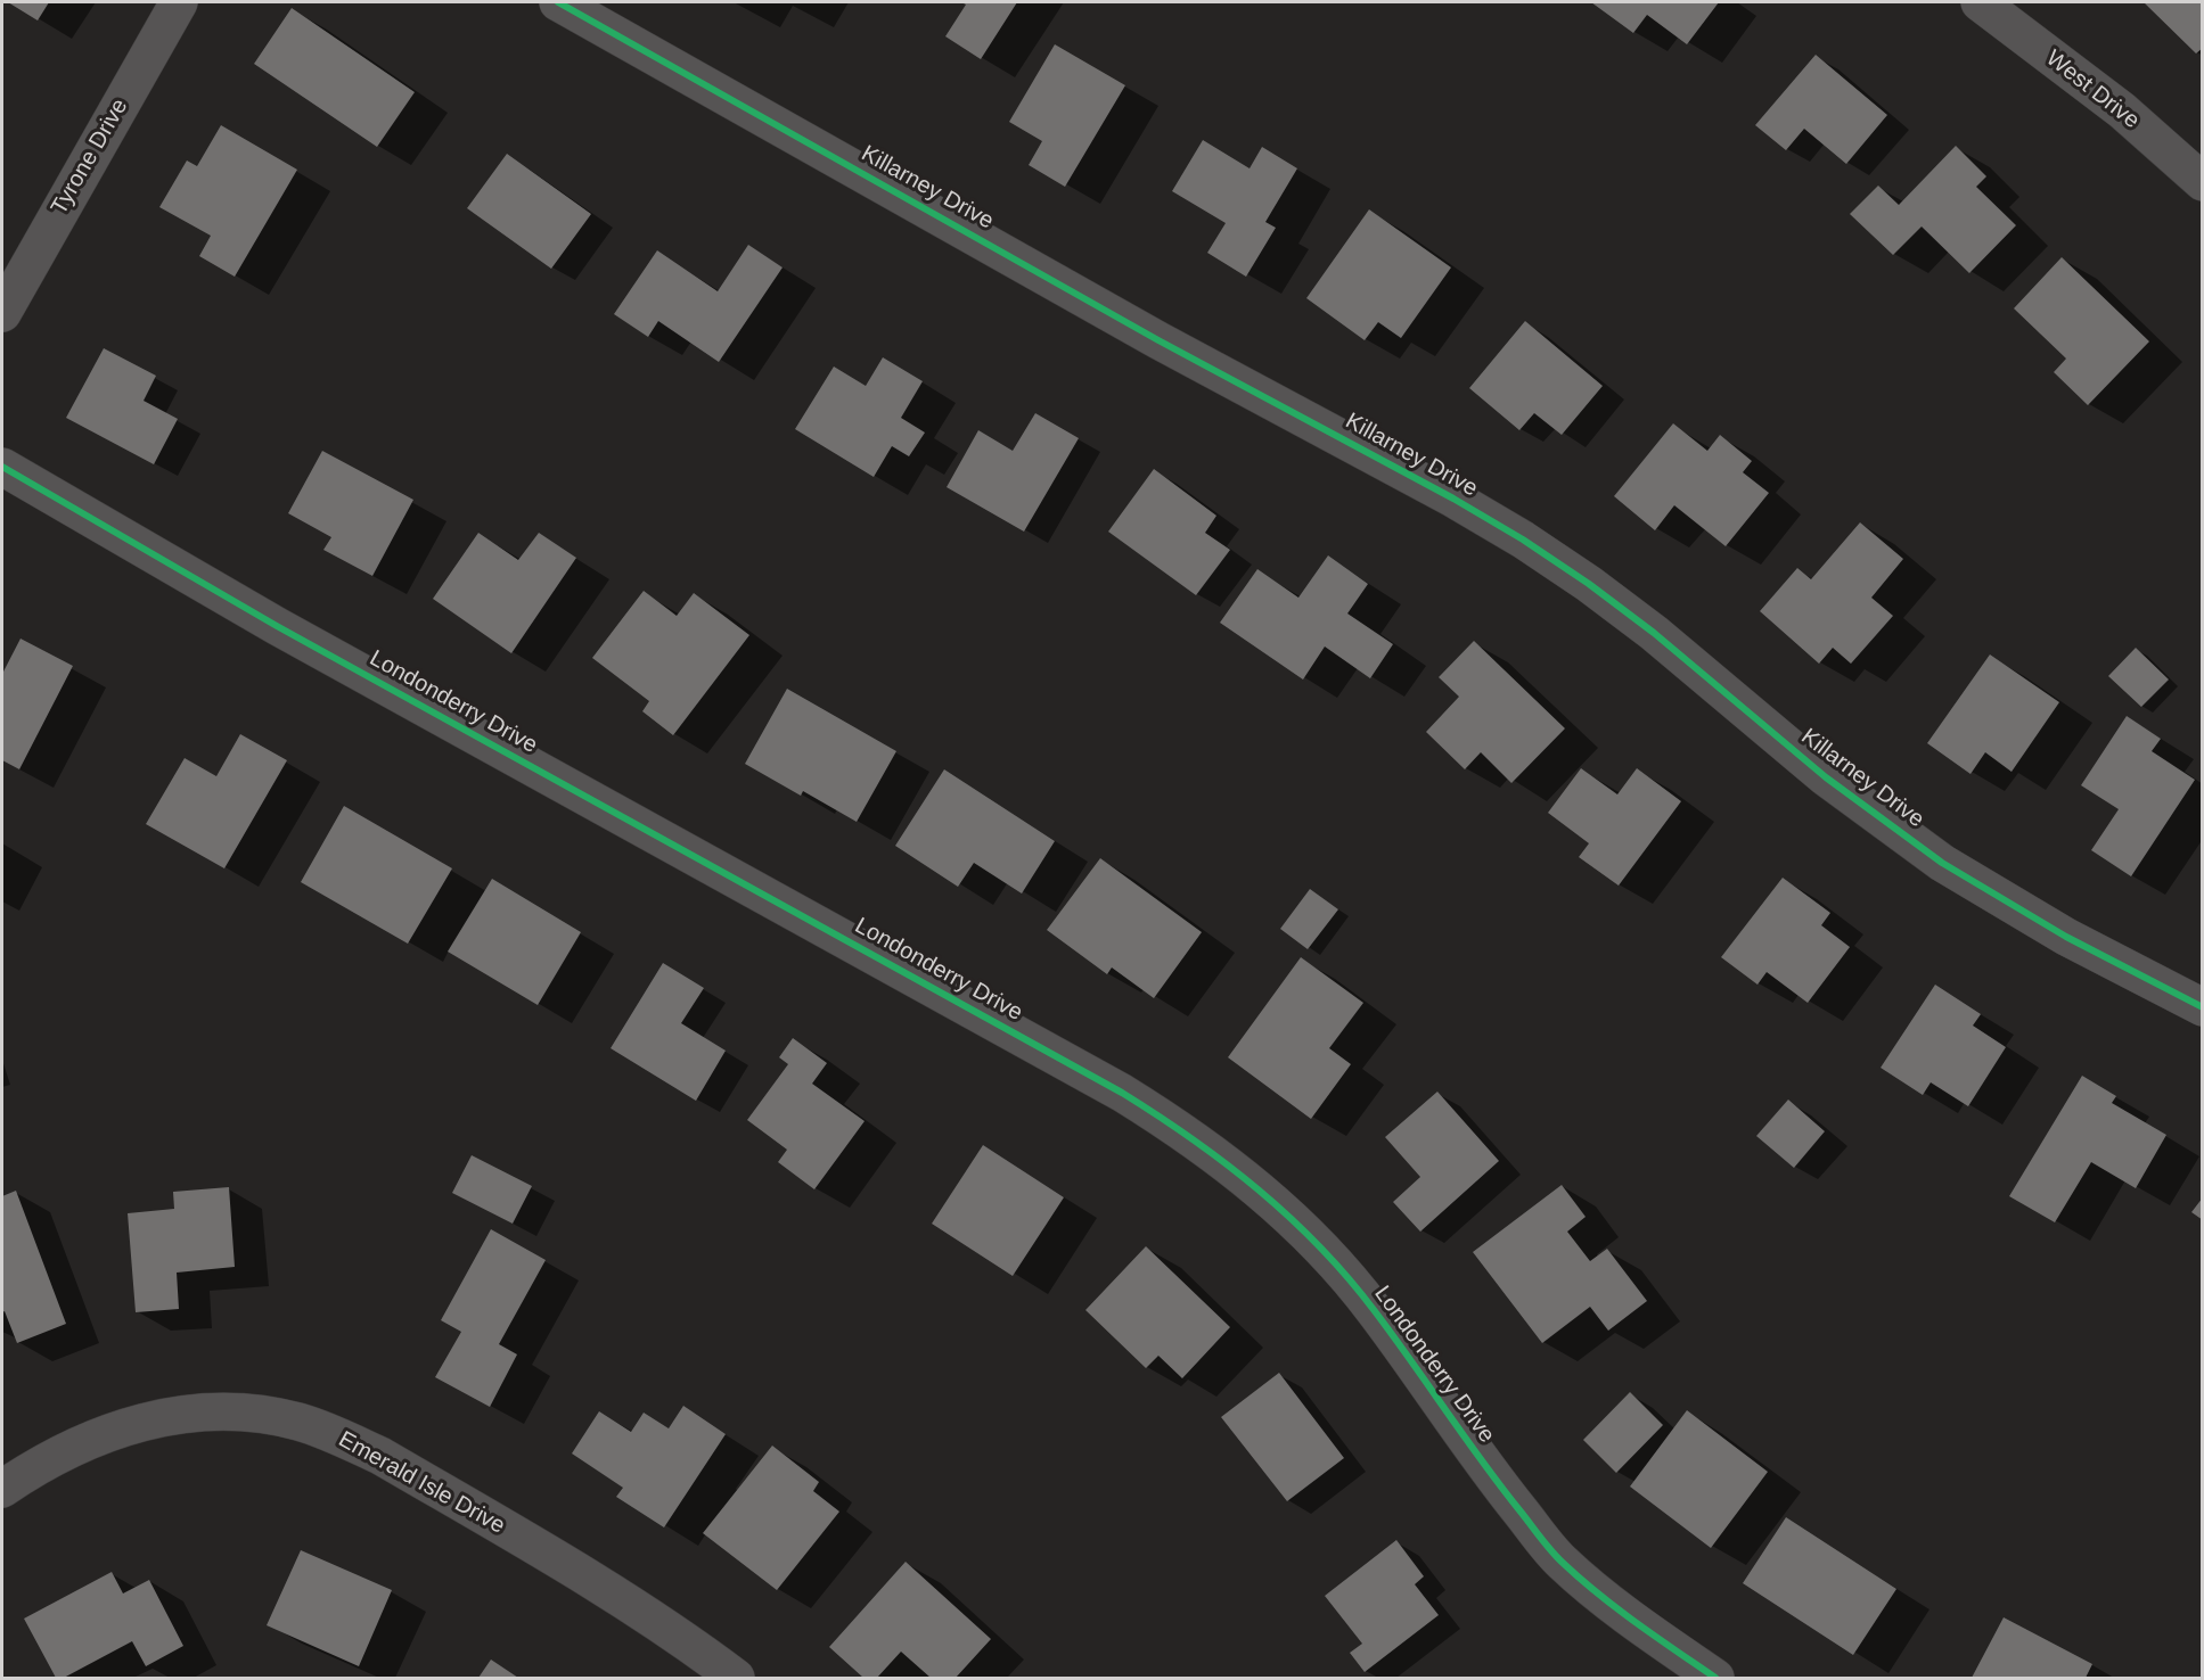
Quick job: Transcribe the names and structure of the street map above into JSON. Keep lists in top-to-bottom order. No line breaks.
{"streets":{"street":["West Drive","Tyrone Drive","Killarney Drive","Londonderry Drive","Emerald Isle Drive"]}}
